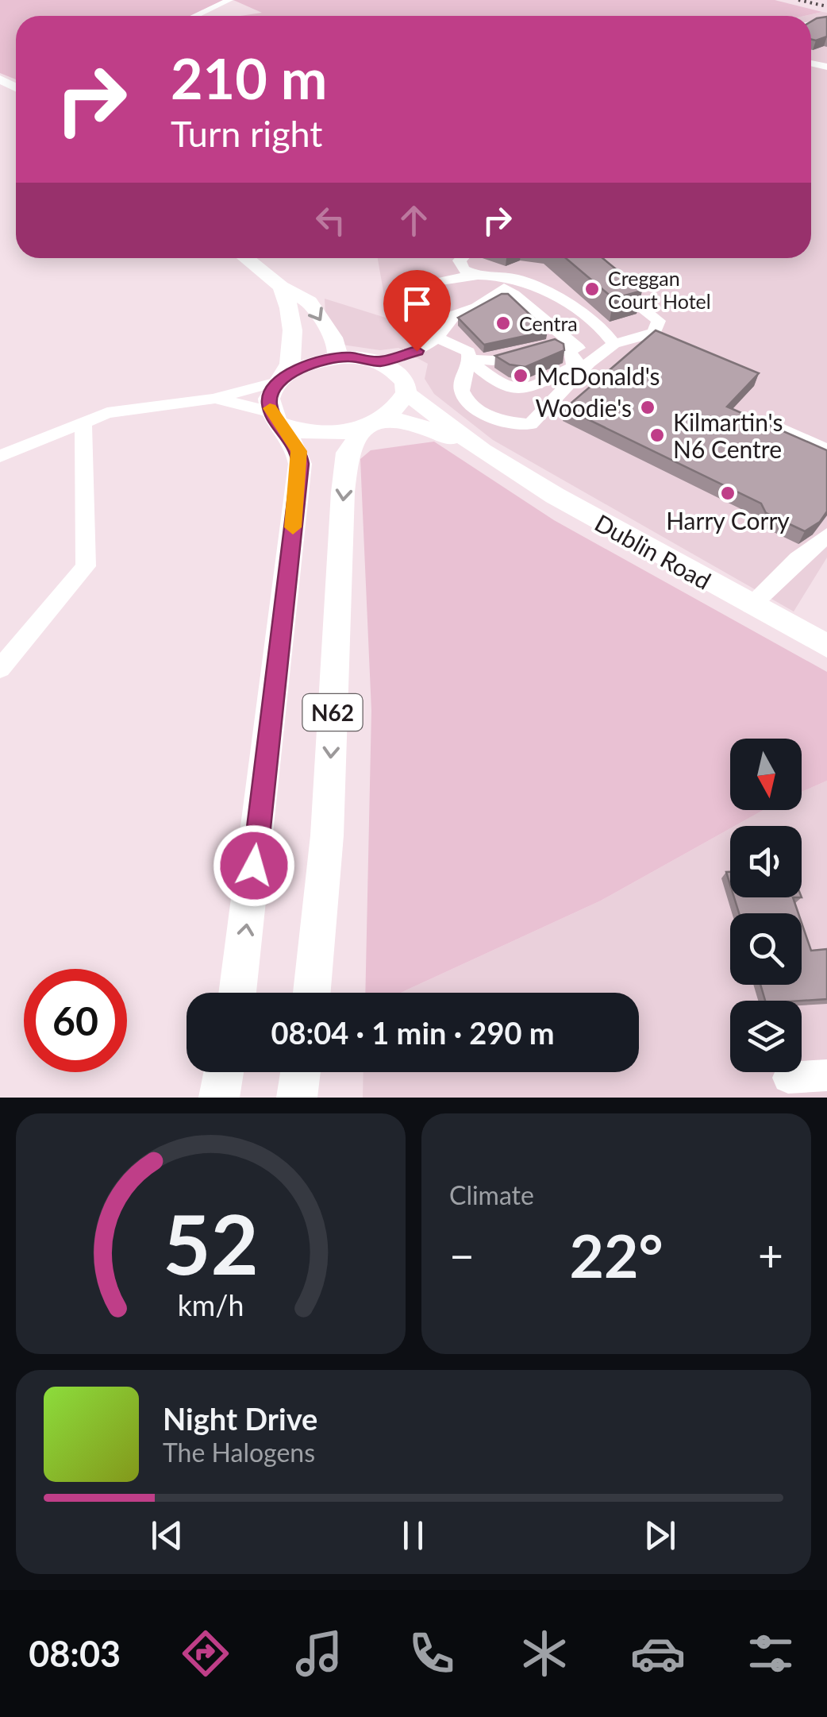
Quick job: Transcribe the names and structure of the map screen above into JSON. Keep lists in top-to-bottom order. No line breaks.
{"streets":{"main road":["Dublin Road","N62"]},"crossings":[["Dublin Road","N62"]],"places":["Creggan Court Hotel","Centra","McDonald's","Woodie's","Kilmartin's N6 Centre","Harry Corry"],"north":"bottom","page":{"turn":["210 m","Turn right"],"limit":"60","trip":"08:04 · 1 min · 290 m","tile":"Climate","heat":["−","22°","+"],"song":["Night Drive","The Halogens"],"tabs":"08:03","gauge":["52","km/h"]}}
